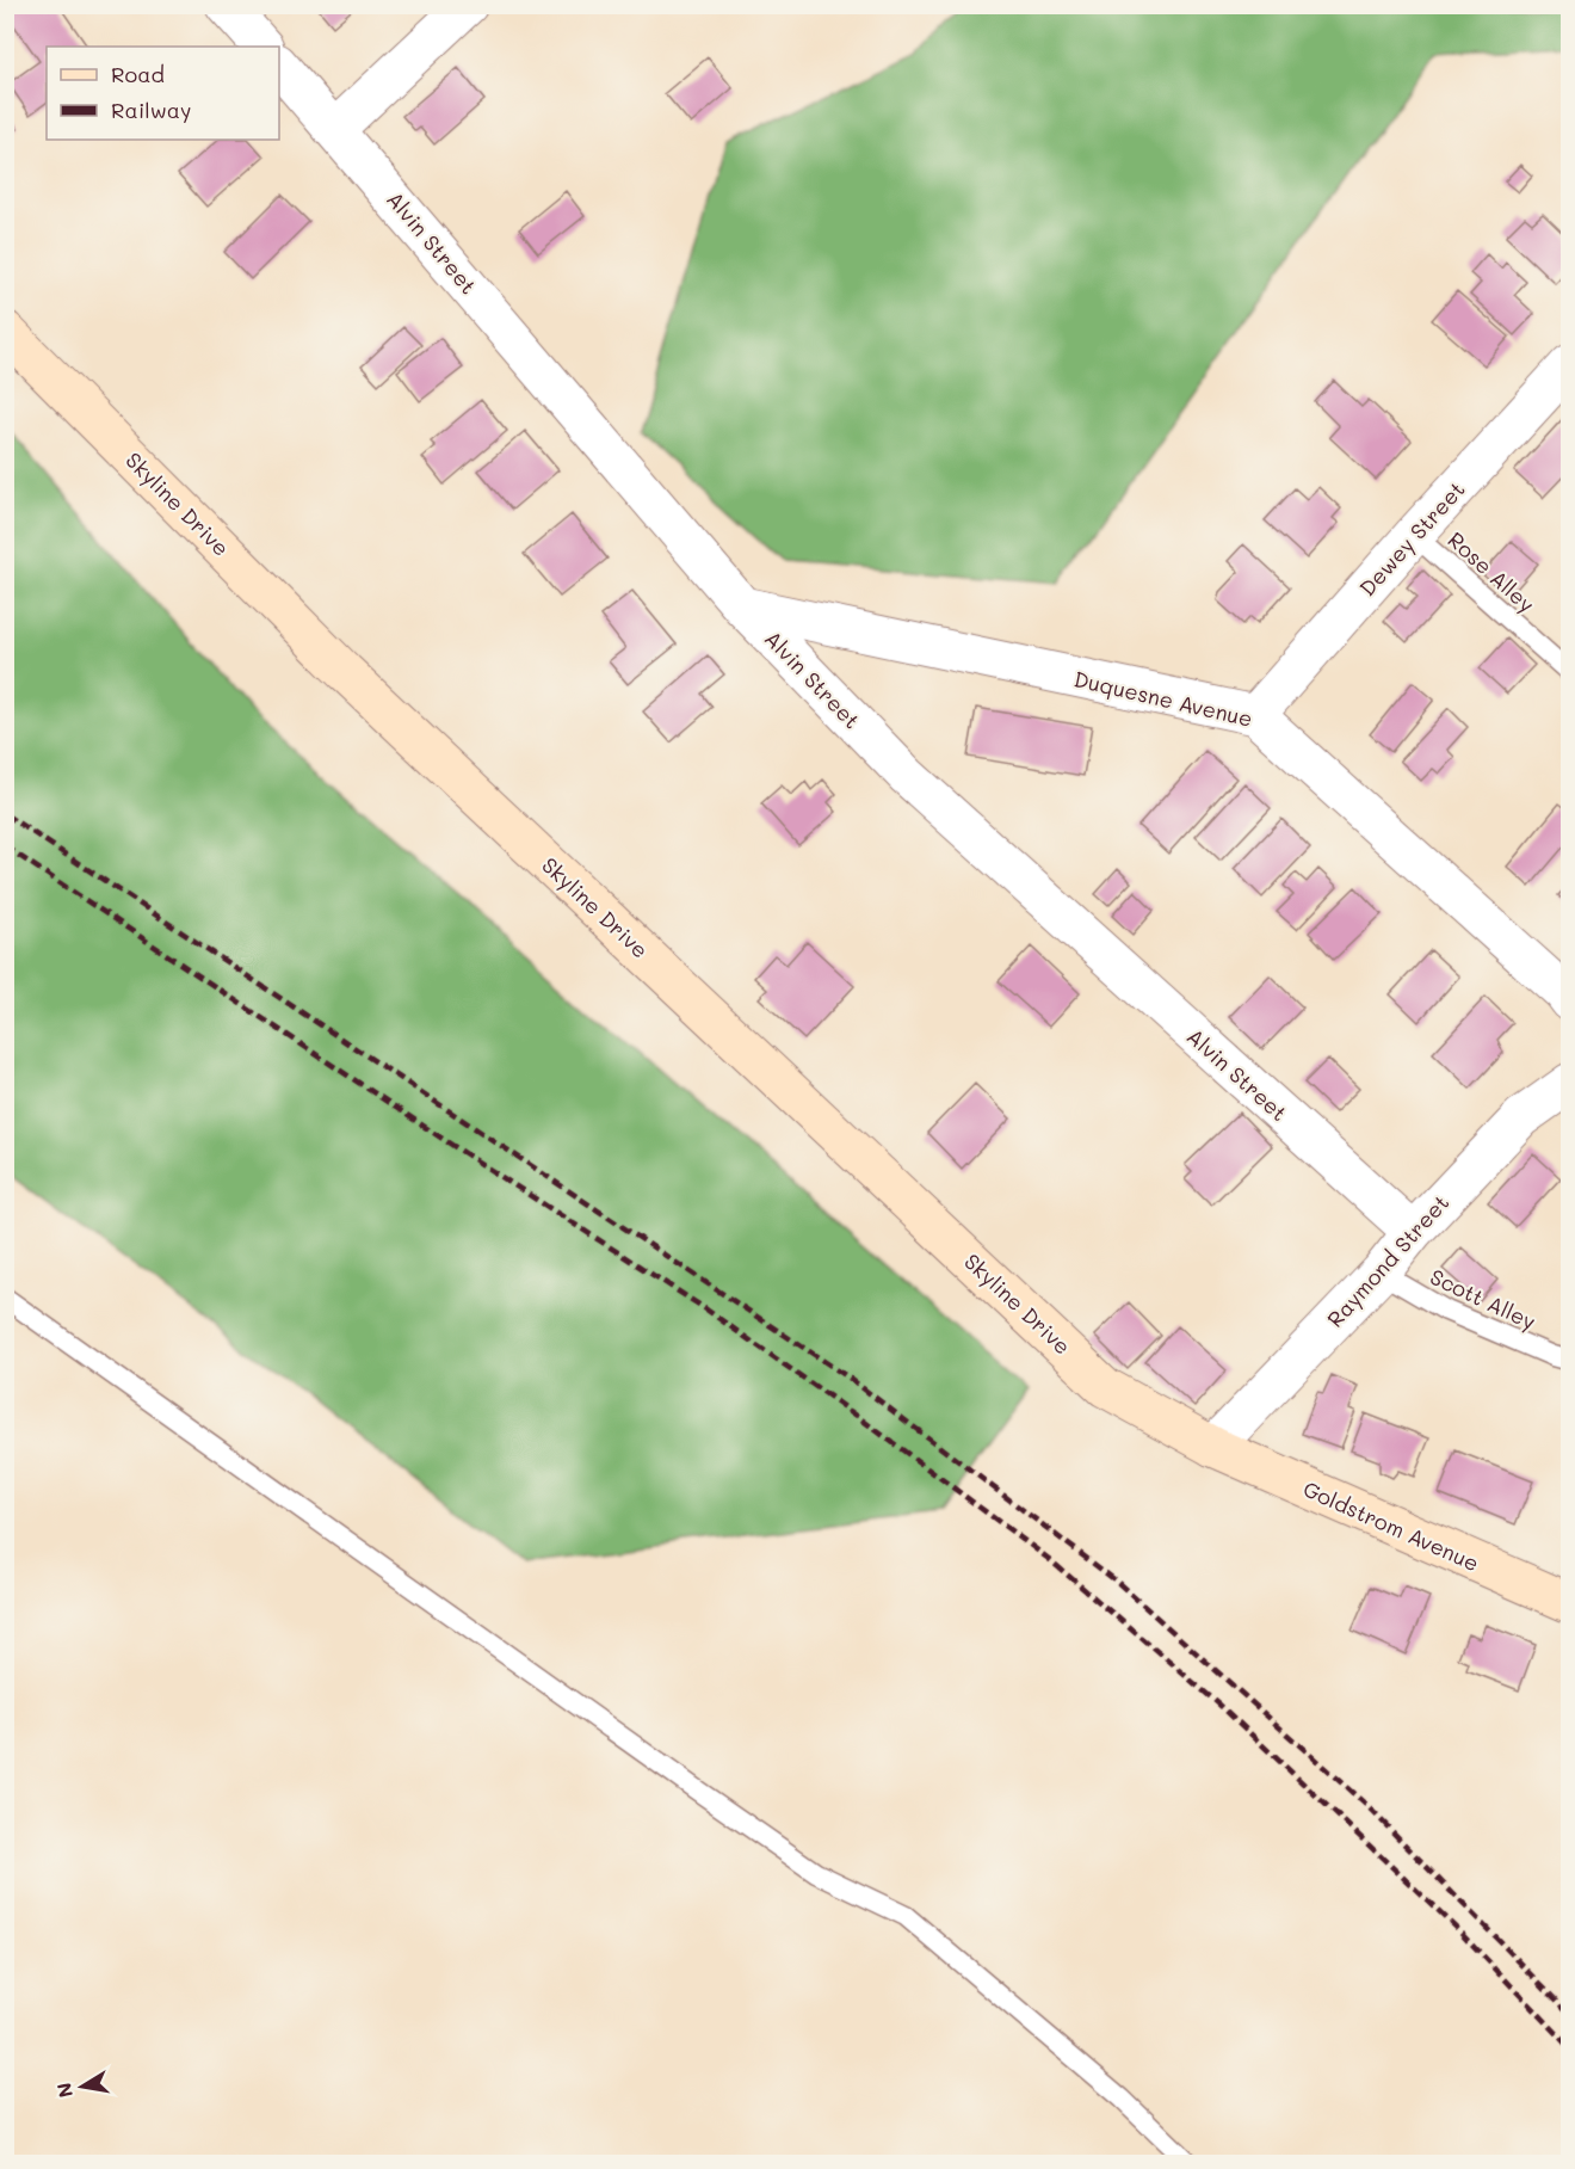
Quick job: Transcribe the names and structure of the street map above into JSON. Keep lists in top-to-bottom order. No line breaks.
{"streets":{"street":["Alvin Street","Skyline Drive","Dewey Street","Duquesne Avenue","Raymond Street","Goldstrom Avenue"],"lane":["Rose Alley","Scott Alley"]},"crossings":[["Alvin Street","Duquesne Avenue"],["Alvin Street","Raymond Street"],["Skyline Drive","Raymond Street"],["Skyline Drive","Goldstrom Avenue"],["Dewey Street","Rose Alley"],["Dewey Street","Duquesne Avenue"],["Raymond Street","Scott Alley"],["Raymond Street","Goldstrom Avenue"]],"legend":["Road","Railway"],"north":"left"}
